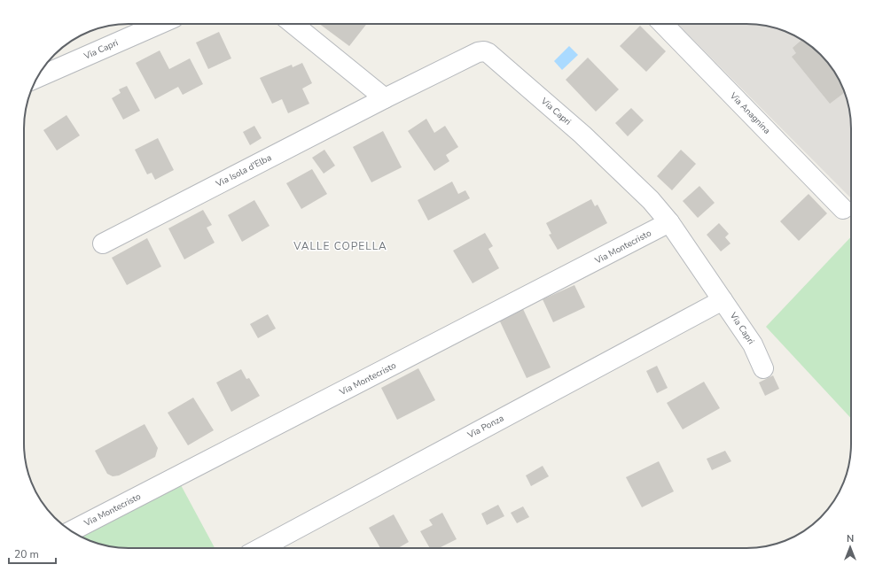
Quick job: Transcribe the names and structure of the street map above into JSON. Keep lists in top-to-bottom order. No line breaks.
{"streets":{"street":["Via Capri","Via Anagnina","Via Isola d'Elba","Via Montecristo","Via Ponza"]},"crossings":[["Via Capri","Via Isola d'Elba"],["Via Capri","Via Montecristo"],["Via Capri","Via Ponza"]],"districts":["VALLE COPELLA"],"scale_bar":"20 m","north":"top"}
